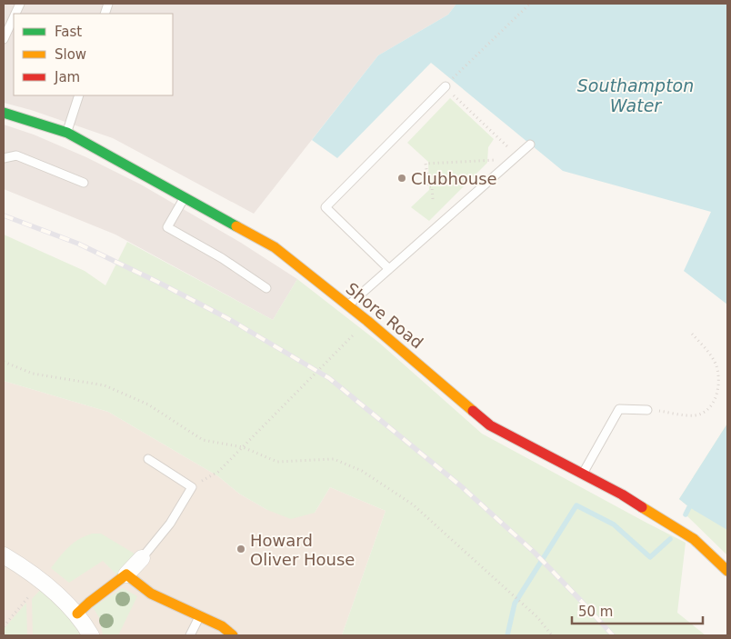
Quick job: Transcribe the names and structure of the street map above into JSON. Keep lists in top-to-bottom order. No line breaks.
{"streets":{"street":["Shore Road"]},"water":["Southampton Water"],"places":["Clubhouse","Howard Oliver House"],"legend":["Fast","Slow","Jam"],"scale_bar":"50 m"}
